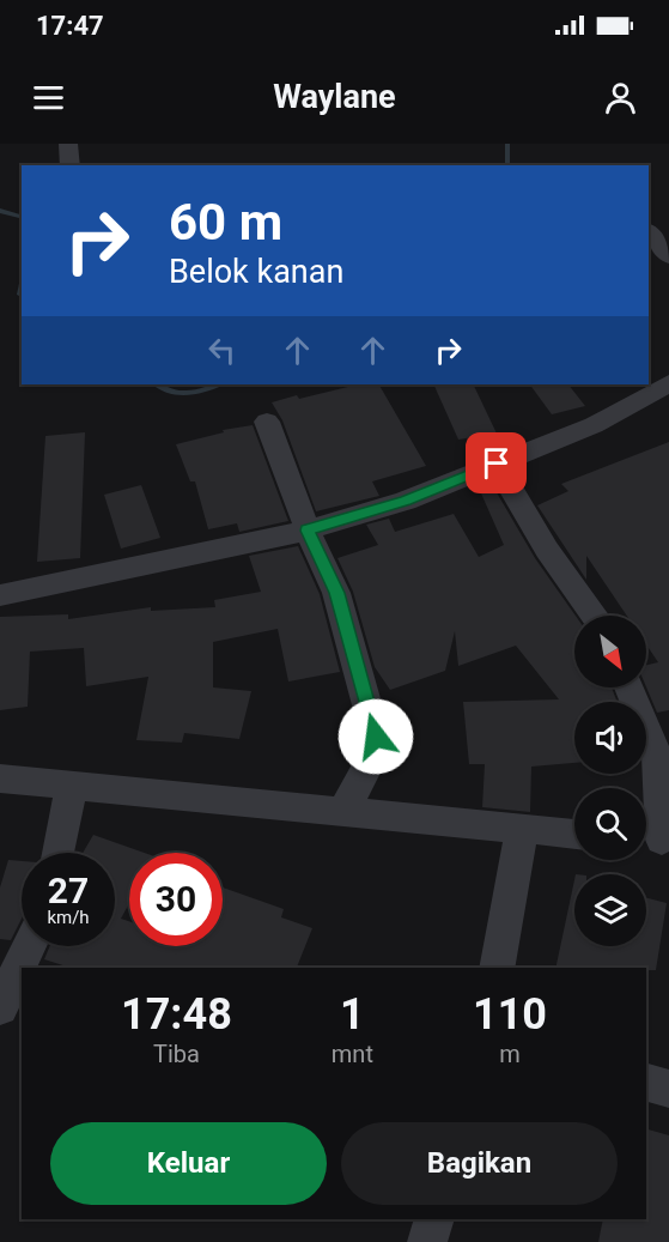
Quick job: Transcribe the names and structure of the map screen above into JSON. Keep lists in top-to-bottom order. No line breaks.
{"north":"bottom right","page":{"status":"17:47","header":"Waylane","turn":["60 m","Belok kanan"],"speed":"27 km/h","limit":"30","eta":["17:48","Tiba","1","mnt","110","m"],"buttons":["Keluar","Bagikan"]}}
